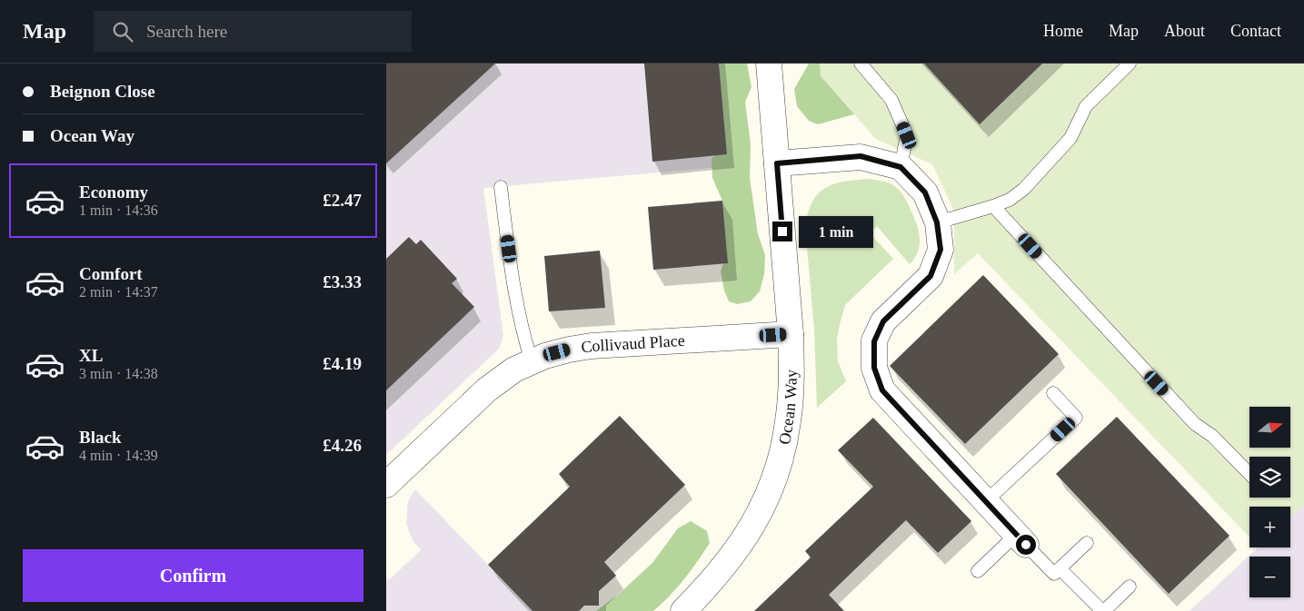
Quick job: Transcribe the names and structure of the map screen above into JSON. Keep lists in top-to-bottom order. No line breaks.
{"streets":{"street":["Collivaud Place","Ocean Way"]},"crossings":[["Collivaud Place","Ocean Way"]],"north":"right","page":{"header":"Map","search":"Search here","nav":["Home","Map","About","Contact"],"banner":["Beignon Close","Ocean Way"],"list":[{"name":"Economy","note":"1 min · 14:36","value":"£2.47"},{"name":"Comfort","note":"2 min · 14:37","value":"£3.33"},{"name":"XL","note":"3 min · 14:38","value":"£4.19"},{"name":"Black","note":"4 min · 14:39","value":"£4.26"}],"bubble":"1 min","map_buttons":["+","−"],"buttons":"Confirm"}}
